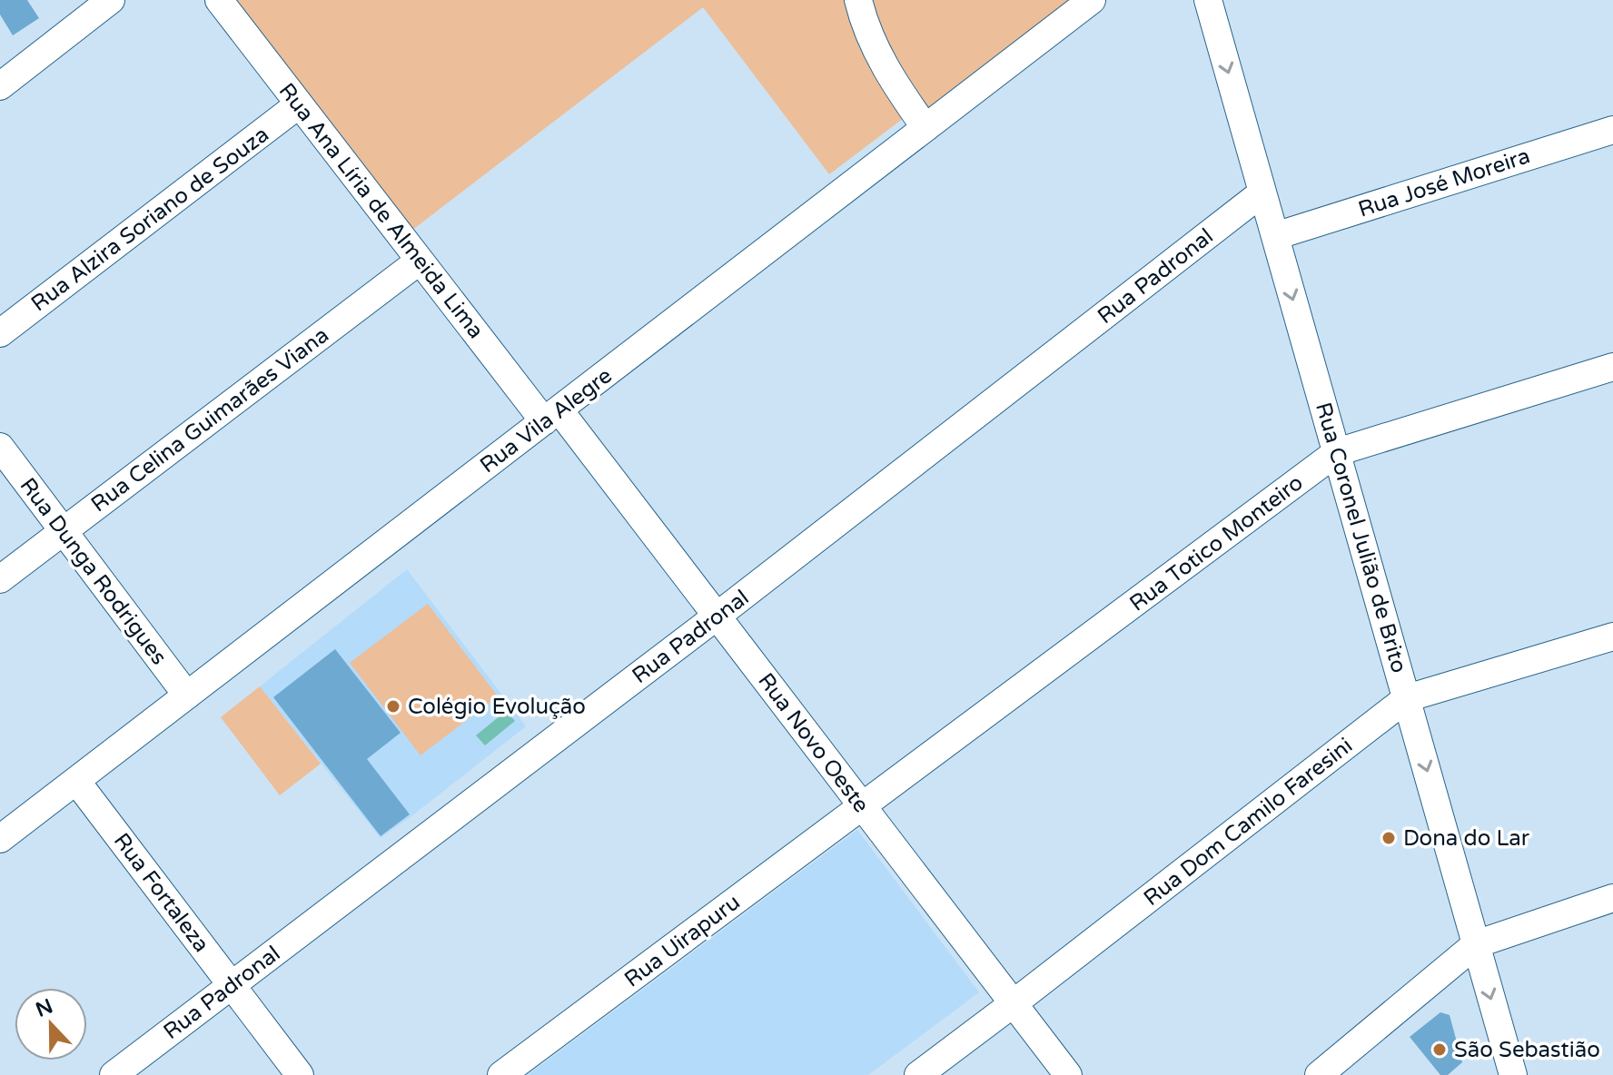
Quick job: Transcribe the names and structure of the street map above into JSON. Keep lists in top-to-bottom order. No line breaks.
{"streets":{"street":["Rua José Moreira","Rua Ana Líria de Almeida Lima","Rua Alzira Soriano de Souza","Rua Padronal","Rua Celina Guimarães Viana","Rua Vila Alegre","Rua Coronel Julião de Brito","Rua Totico Monteiro","Rua Dunga Rodrigues","Rua Novo Oeste","Rua Dom Camilo Faresini","Rua Fortaleza","Rua Uirapuru"]},"crossings":[["Rua José Moreira","Rua Coronel Julião de Brito"],["Rua Ana Líria de Almeida Lima","Rua Alzira Soriano de Souza"],["Rua Ana Líria de Almeida Lima","Rua Celina Guimarães Viana"],["Rua Ana Líria de Almeida Lima","Rua Vila Alegre"],["Rua Ana Líria de Almeida Lima","Rua Novo Oeste"],["Rua Padronal","Rua Coronel Julião de Brito"],["Rua Padronal","Rua Novo Oeste"],["Rua Padronal","Rua Fortaleza"],["Rua Celina Guimarães Viana","Rua Dunga Rodrigues"],["Rua Vila Alegre","Rua Dunga Rodrigues"],["Rua Vila Alegre","Rua Novo Oeste"],["Rua Vila Alegre","Rua Fortaleza"],["Rua Coronel Julião de Brito","Rua Totico Monteiro"],["Rua Coronel Julião de Brito","Rua Dom Camilo Faresini"],["Rua Totico Monteiro","Rua Novo Oeste"],["Rua Totico Monteiro","Rua Uirapuru"],["Rua Novo Oeste","Rua Dom Camilo Faresini"],["Rua Novo Oeste","Rua Uirapuru"]],"one_way":["Rua Coronel Julião de Brito"],"places":["Colégio Evolução","Dona do Lar","São Sebastião"],"north":"top"}
